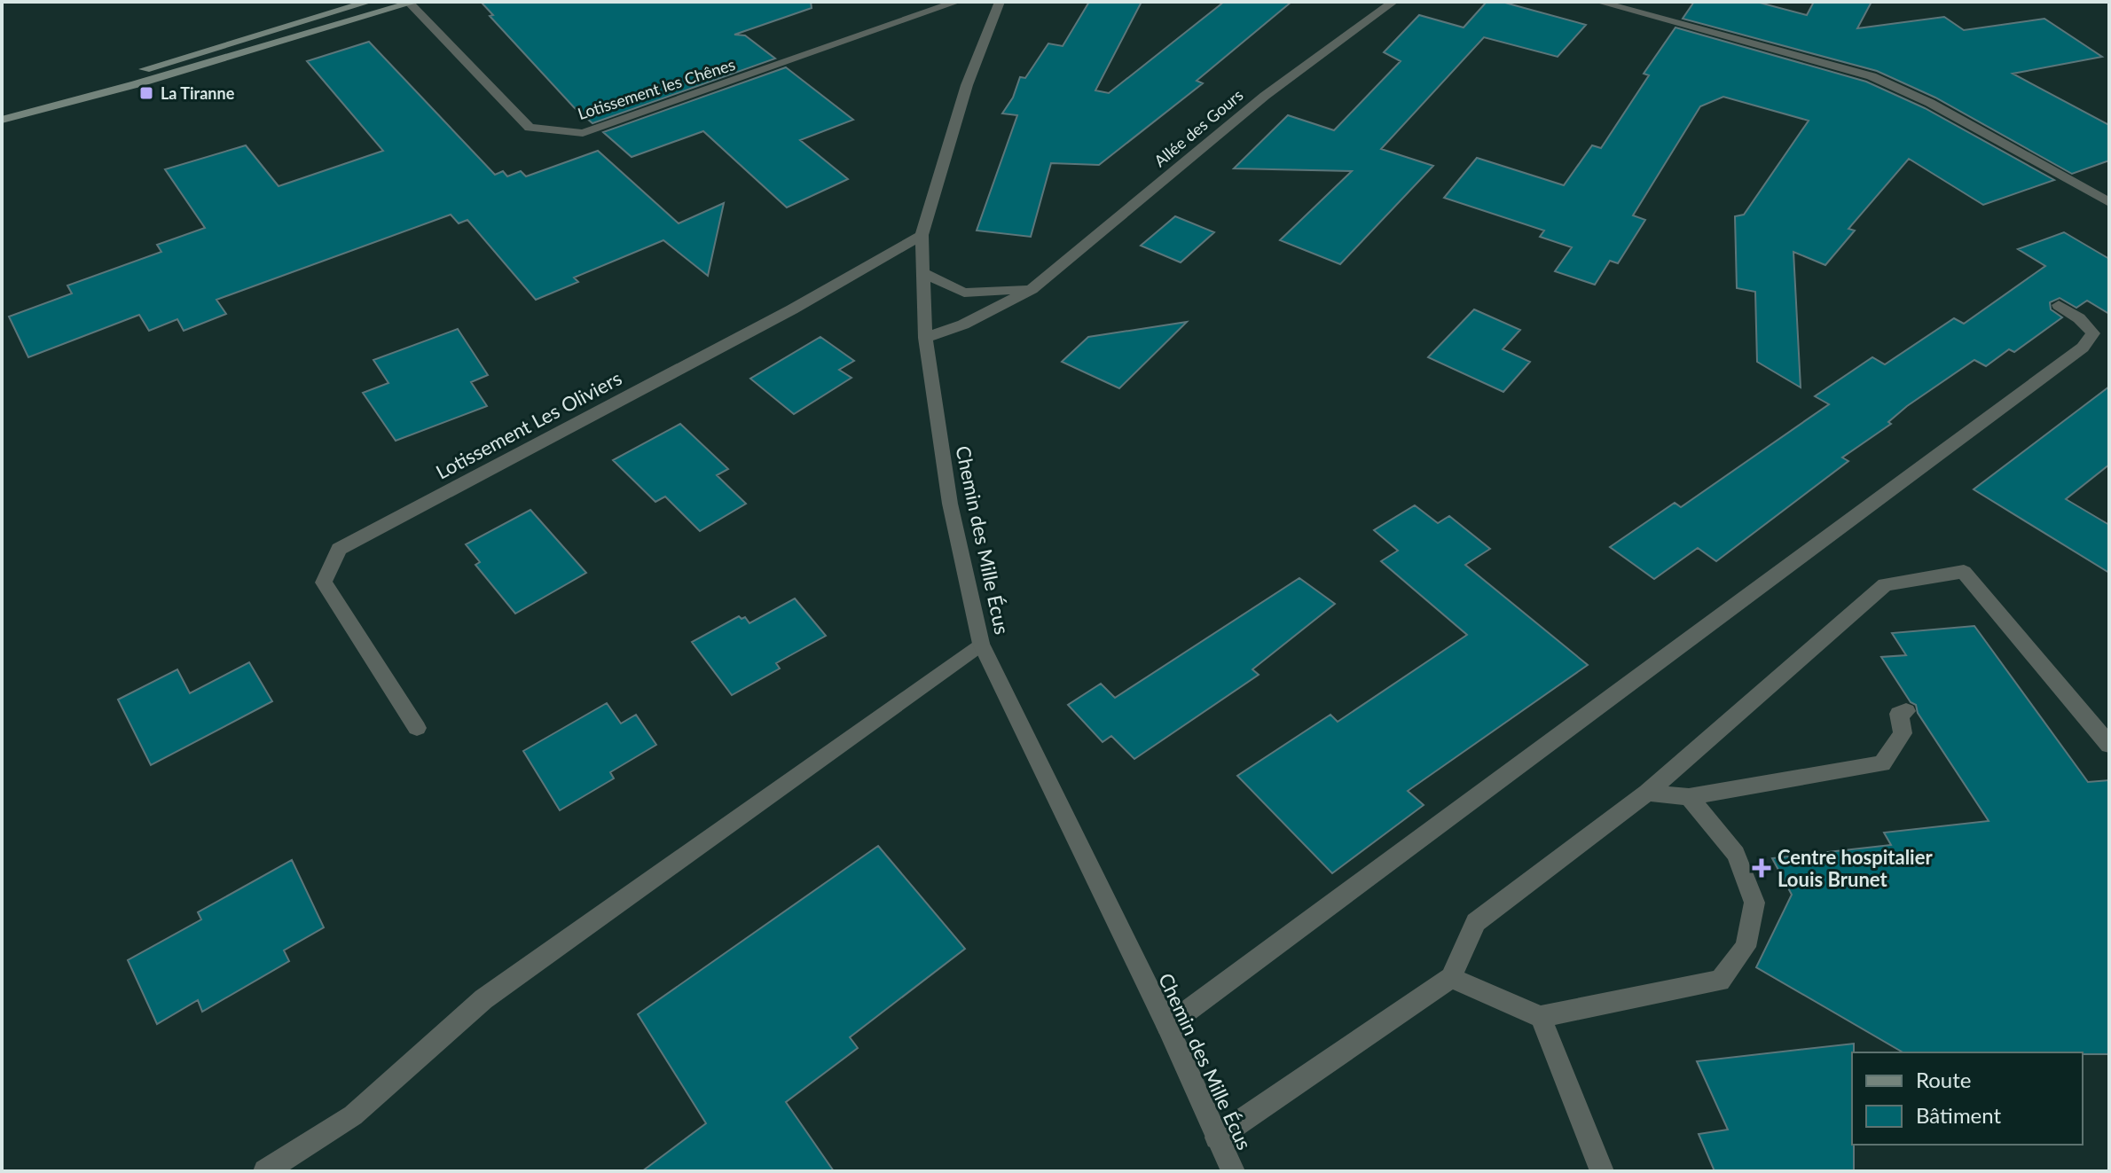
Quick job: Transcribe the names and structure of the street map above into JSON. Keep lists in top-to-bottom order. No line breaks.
{"streets":{"street":["Lotissement les Chênes","Allée des Gours","Lotissement Les Oliviers","Chemin des Mille Écus"]},"crossings":[["Allée des Gours","Chemin des Mille Écus"],["Lotissement Les Oliviers","Chemin des Mille Écus"]],"places":{"transit":["La Tiranne"],"health":["Centre hospitalier Louis Brunet"]},"legend":["Route","Bâtiment"]}
